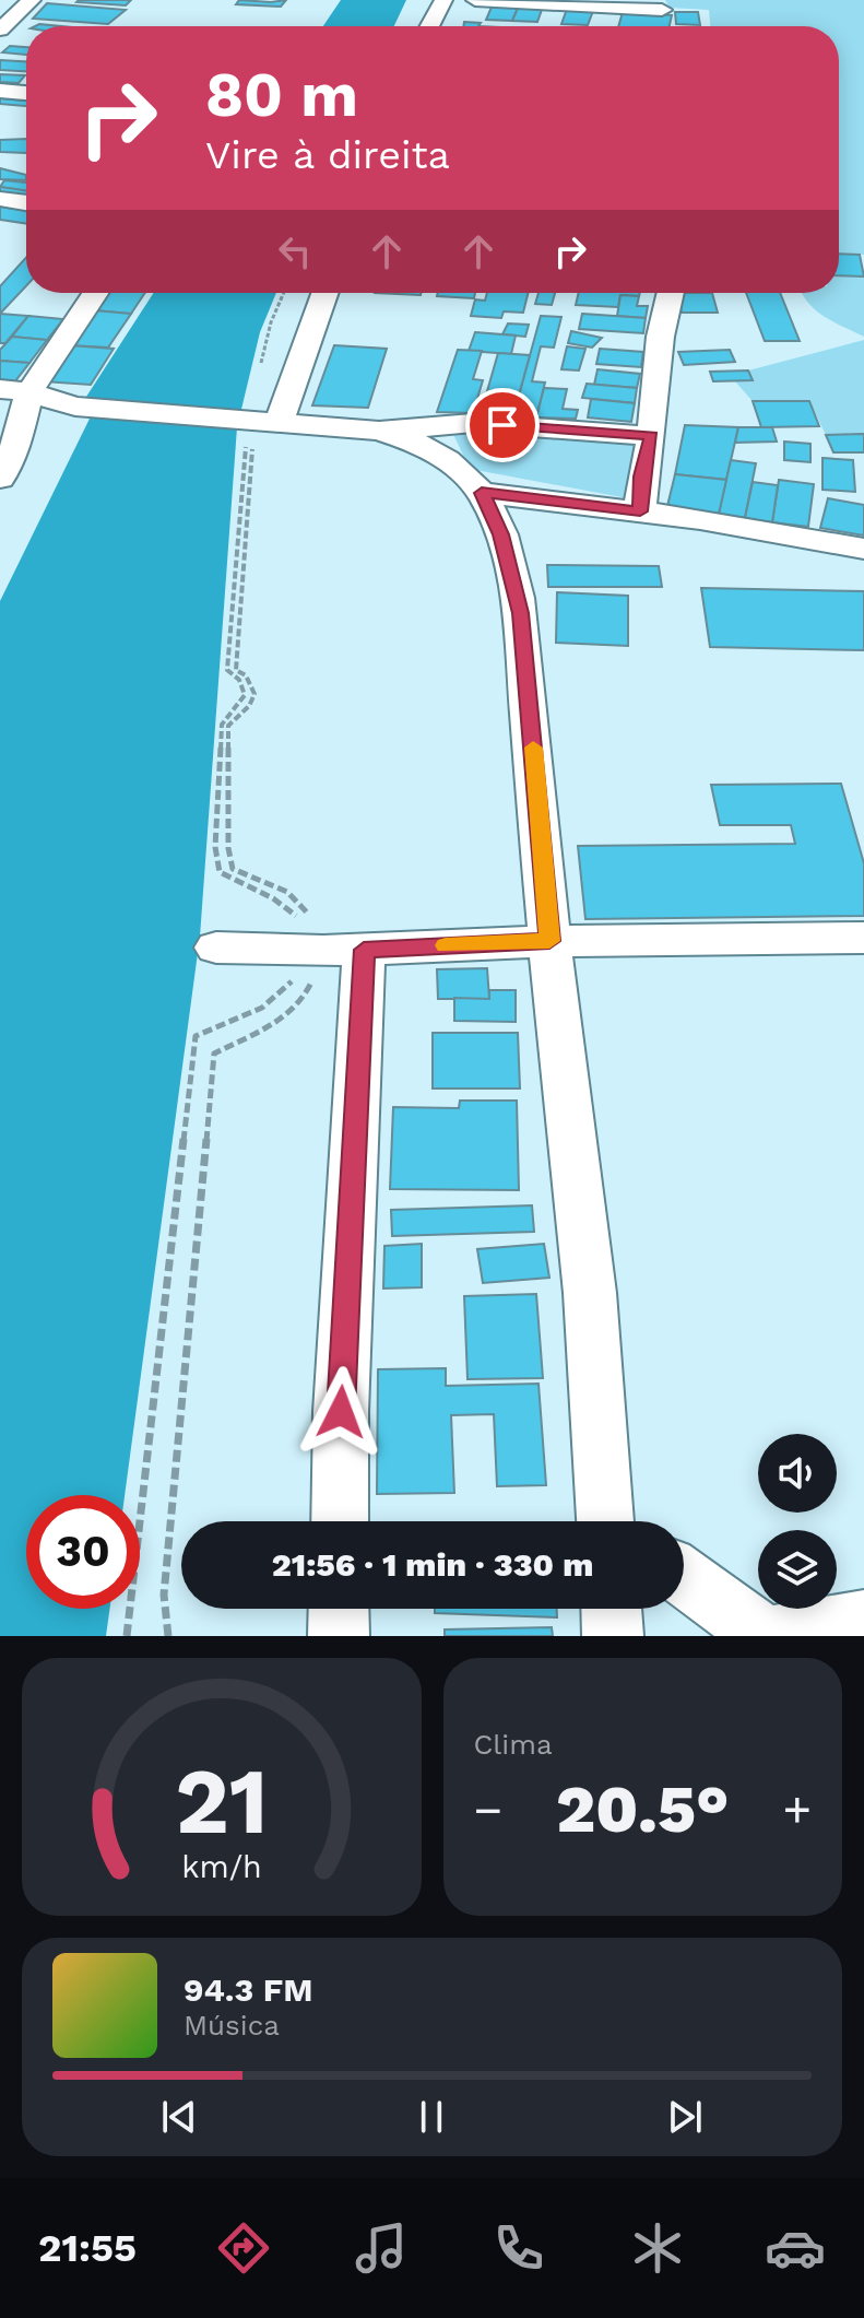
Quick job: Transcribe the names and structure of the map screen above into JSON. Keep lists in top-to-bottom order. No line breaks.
{"page":{"turn":["80 m","Vire à direita"],"limit":"30","trip":"21:56 · 1 min · 330 m","tile":"Clima","heat":["−","20.5°","+"],"song":["94.3 FM","Música"],"tabs":"21:55","gauge":["21","km/h"]}}
